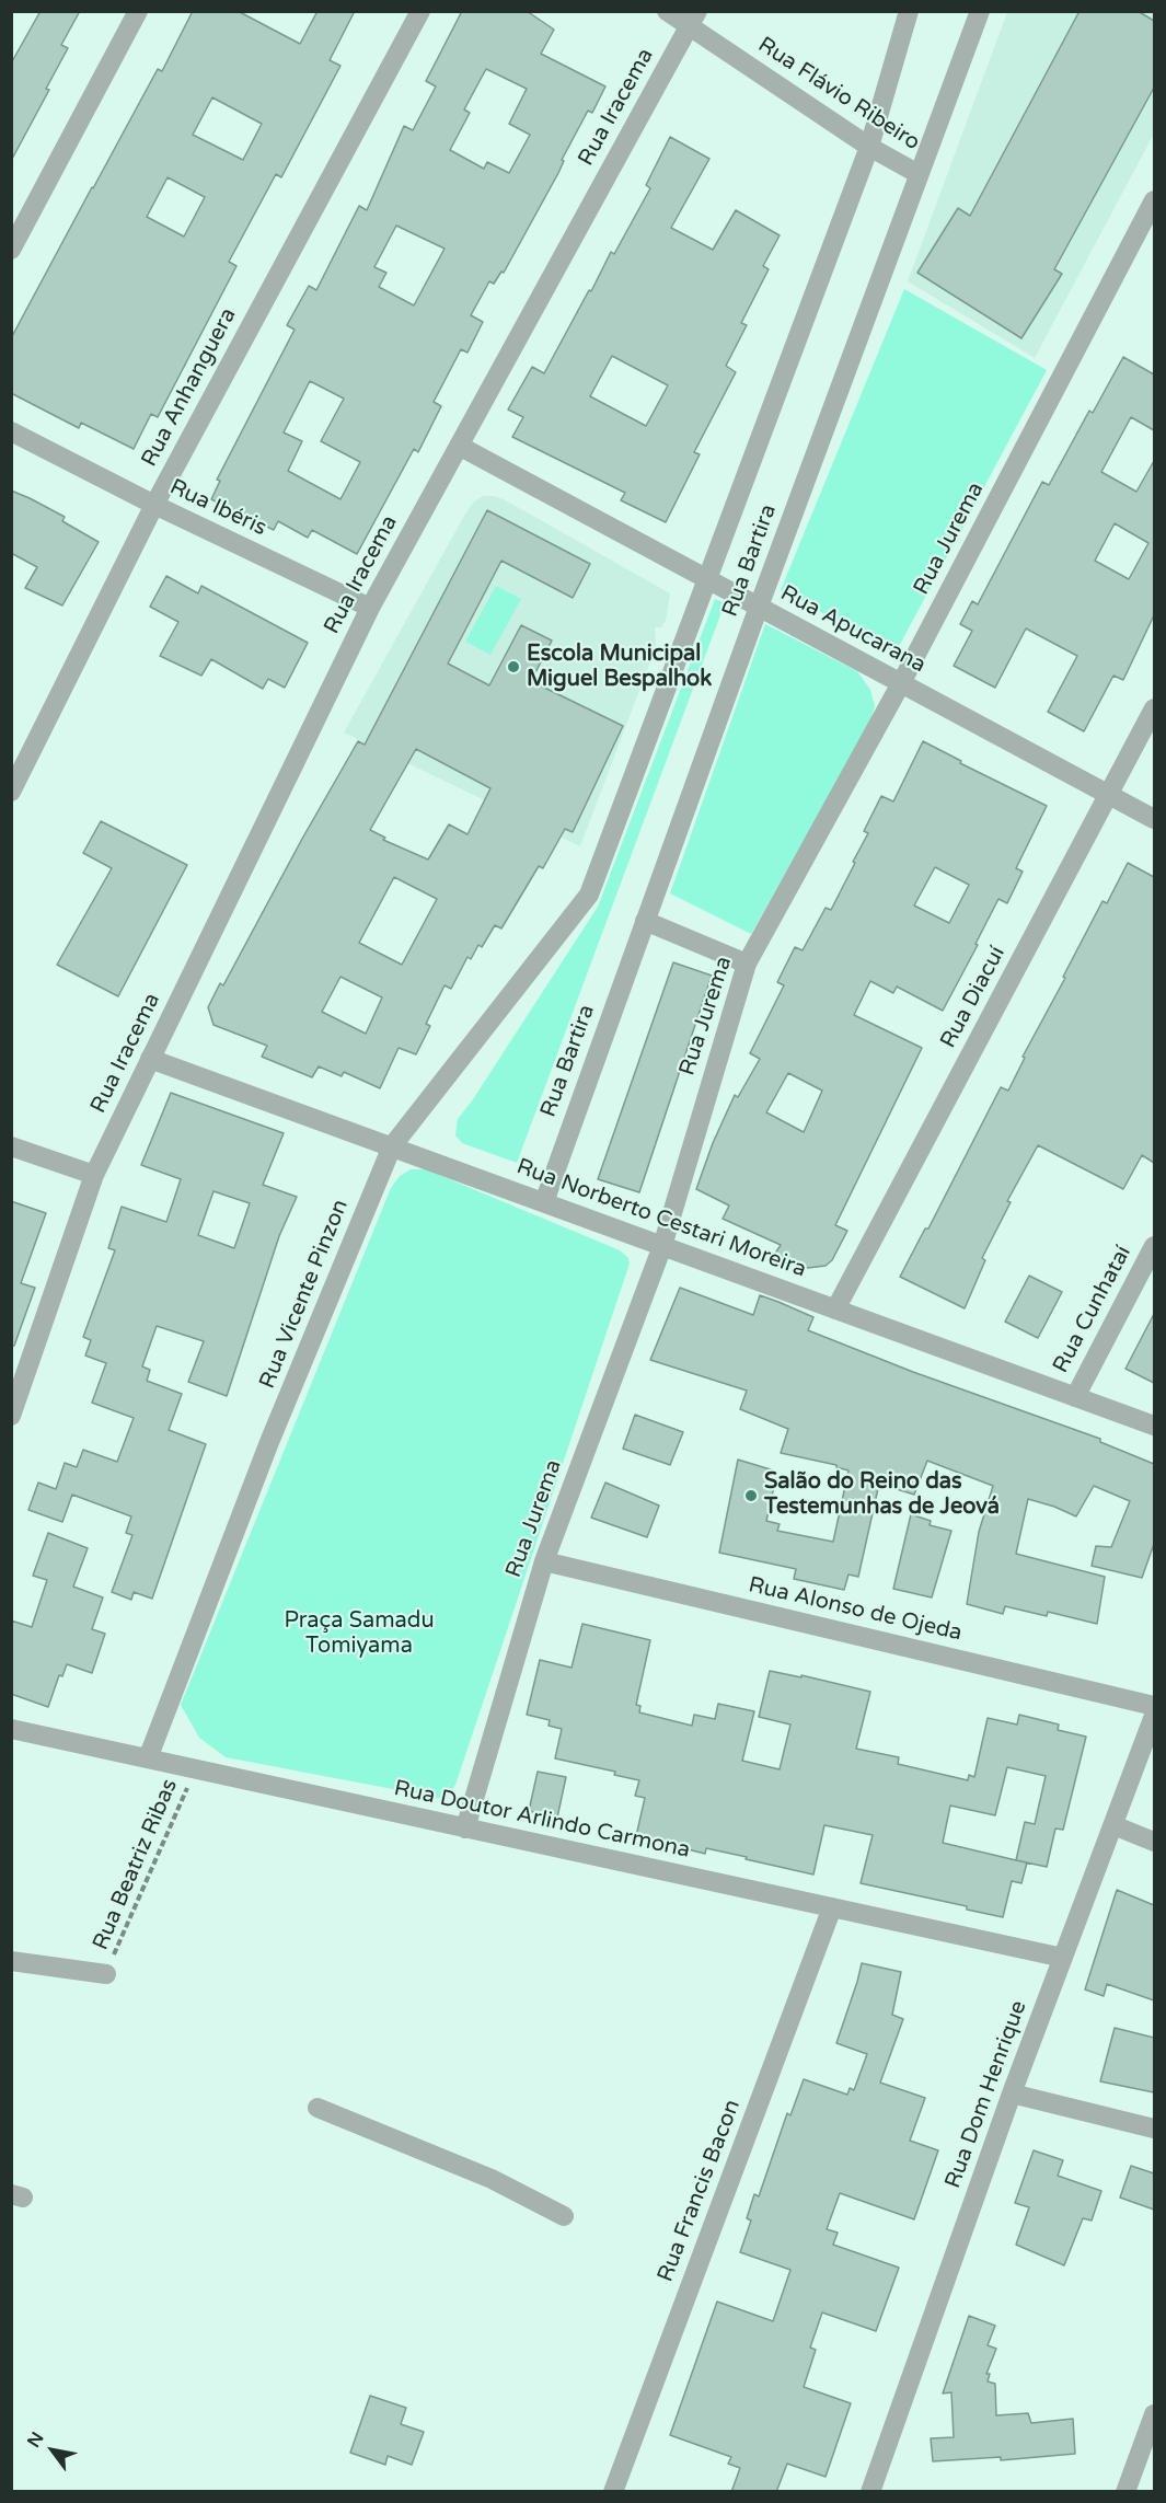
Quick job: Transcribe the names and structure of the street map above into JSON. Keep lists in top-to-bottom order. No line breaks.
{"streets":{"street":["Rua Flávio Ribeiro","Rua Iracema","Rua Anhanguera","Rua Ibéris","Rua Jurema","Rua Bartira","Rua Apucarana","Rua Diacuí","Rua Norberto Cestari Moreira","Rua Vicente Pinzon","Rua Cunhataí","Rua Alonso de Ojeda","Rua Doutor Arlindo Carmona","Rua Dom Henrique","Rua Francis Bacon"],"path":["Rua Beatriz Ribas"]},"crossings":[["Rua Flávio Ribeiro","Rua Iracema"],["Rua Flávio Ribeiro","Rua Bartira"],["Rua Iracema","Rua Ibéris"],["Rua Iracema","Rua Apucarana"],["Rua Iracema","Rua Norberto Cestari Moreira"],["Rua Anhanguera","Rua Ibéris"],["Rua Jurema","Rua Apucarana"],["Rua Jurema","Rua Norberto Cestari Moreira"],["Rua Jurema","Rua Alonso de Ojeda"],["Rua Jurema","Rua Doutor Arlindo Carmona"],["Rua Bartira","Rua Apucarana"],["Rua Bartira","Rua Norberto Cestari Moreira"],["Rua Bartira","Rua Vicente Pinzon"],["Rua Apucarana","Rua Diacuí"],["Rua Diacuí","Rua Norberto Cestari Moreira"],["Rua Norberto Cestari Moreira","Rua Vicente Pinzon"],["Rua Norberto Cestari Moreira","Rua Cunhataí"],["Rua Vicente Pinzon","Rua Doutor Arlindo Carmona"],["Rua Doutor Arlindo Carmona","Rua Beatriz Ribas"],["Rua Doutor Arlindo Carmona","Rua Dom Henrique"],["Rua Doutor Arlindo Carmona","Rua Francis Bacon"]],"parks":["Praça Samadu Tomiyama"],"places":["Escola Municipal Miguel Bespalhok","Salão do Reino das Testemunhas de Jeová"],"north":"top left"}
